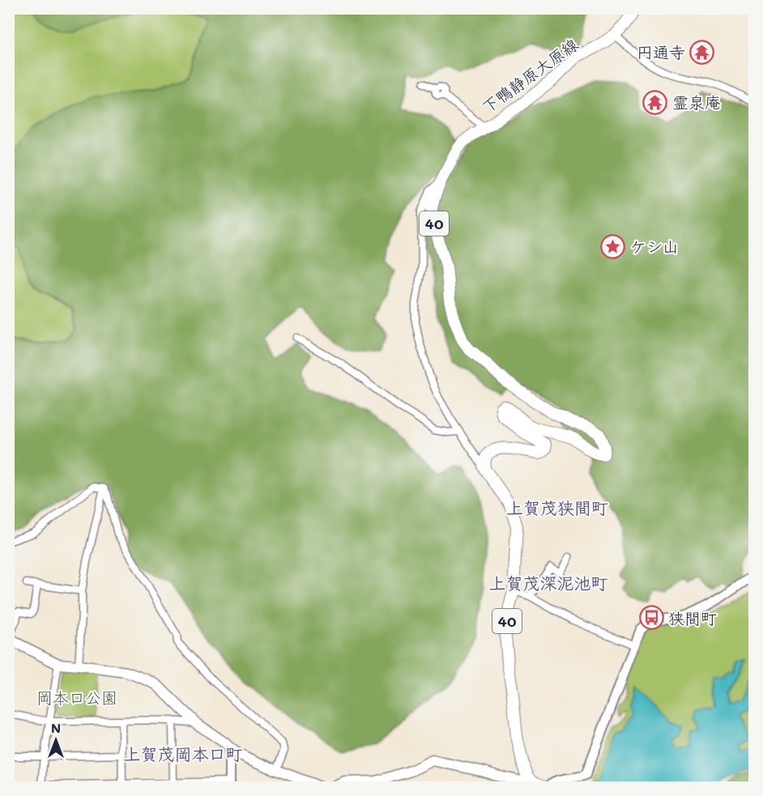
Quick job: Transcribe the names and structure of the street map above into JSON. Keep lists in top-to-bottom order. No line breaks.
{"streets":{"main road":["下鴨静原大原線","40"]},"crossings":[["下鴨静原大原線","40"]],"districts":["上賀茂狭間町","上賀茂深泥池町","上賀茂岡本口町"],"parks":["岡本口公園"],"places":{"temple":["円通寺","霊泉庵"],"place":["ケシ山"],"bus stop":["狭間町"]},"north":"top"}
